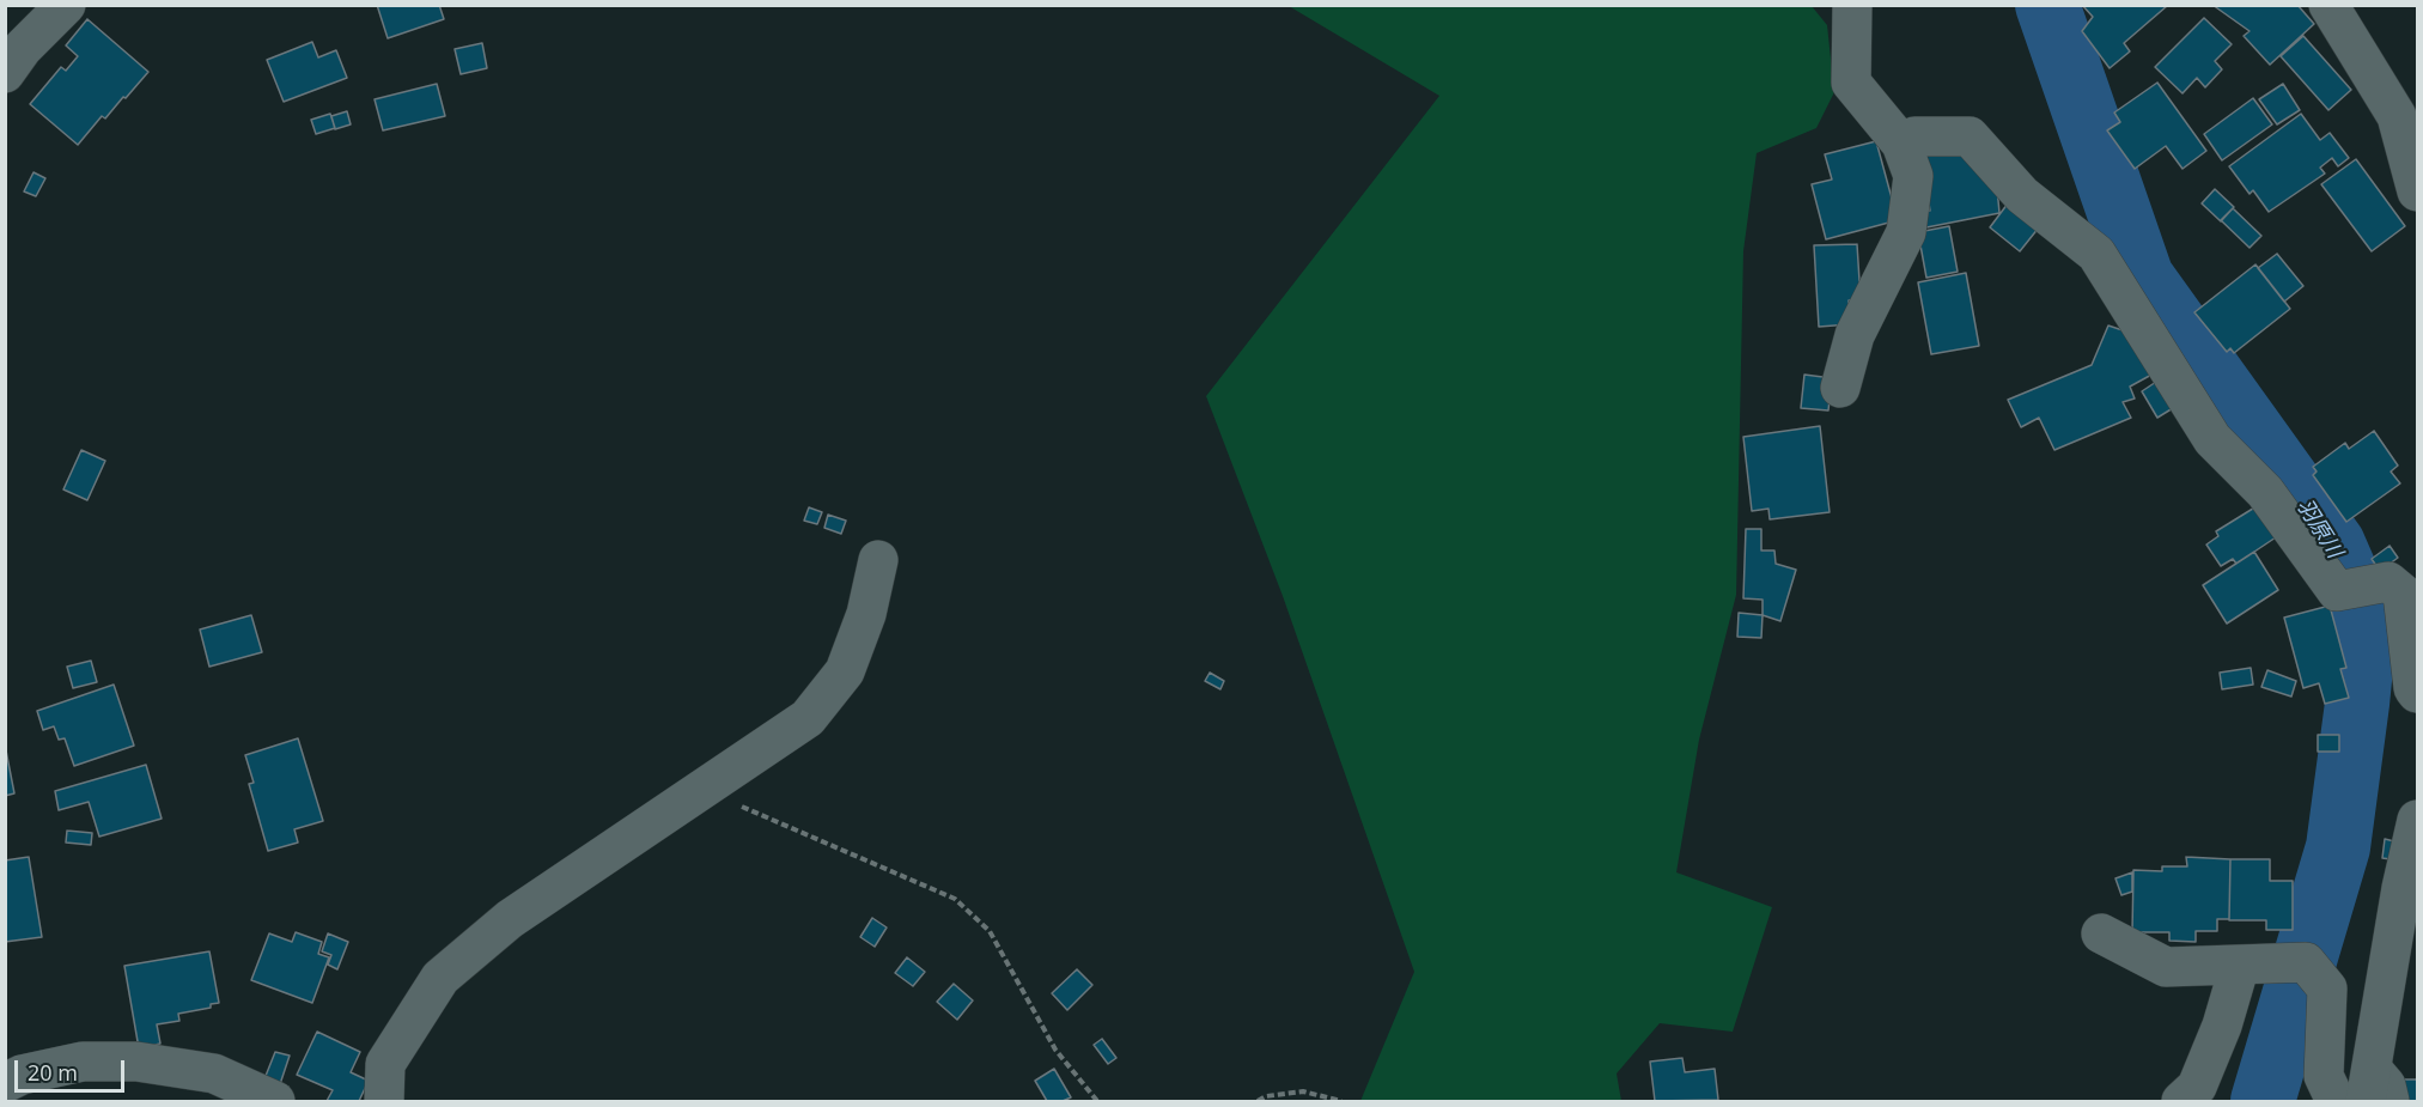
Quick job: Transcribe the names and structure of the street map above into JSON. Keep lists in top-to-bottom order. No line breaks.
{"water":["羽原川"],"scale_bar":"20 m"}
